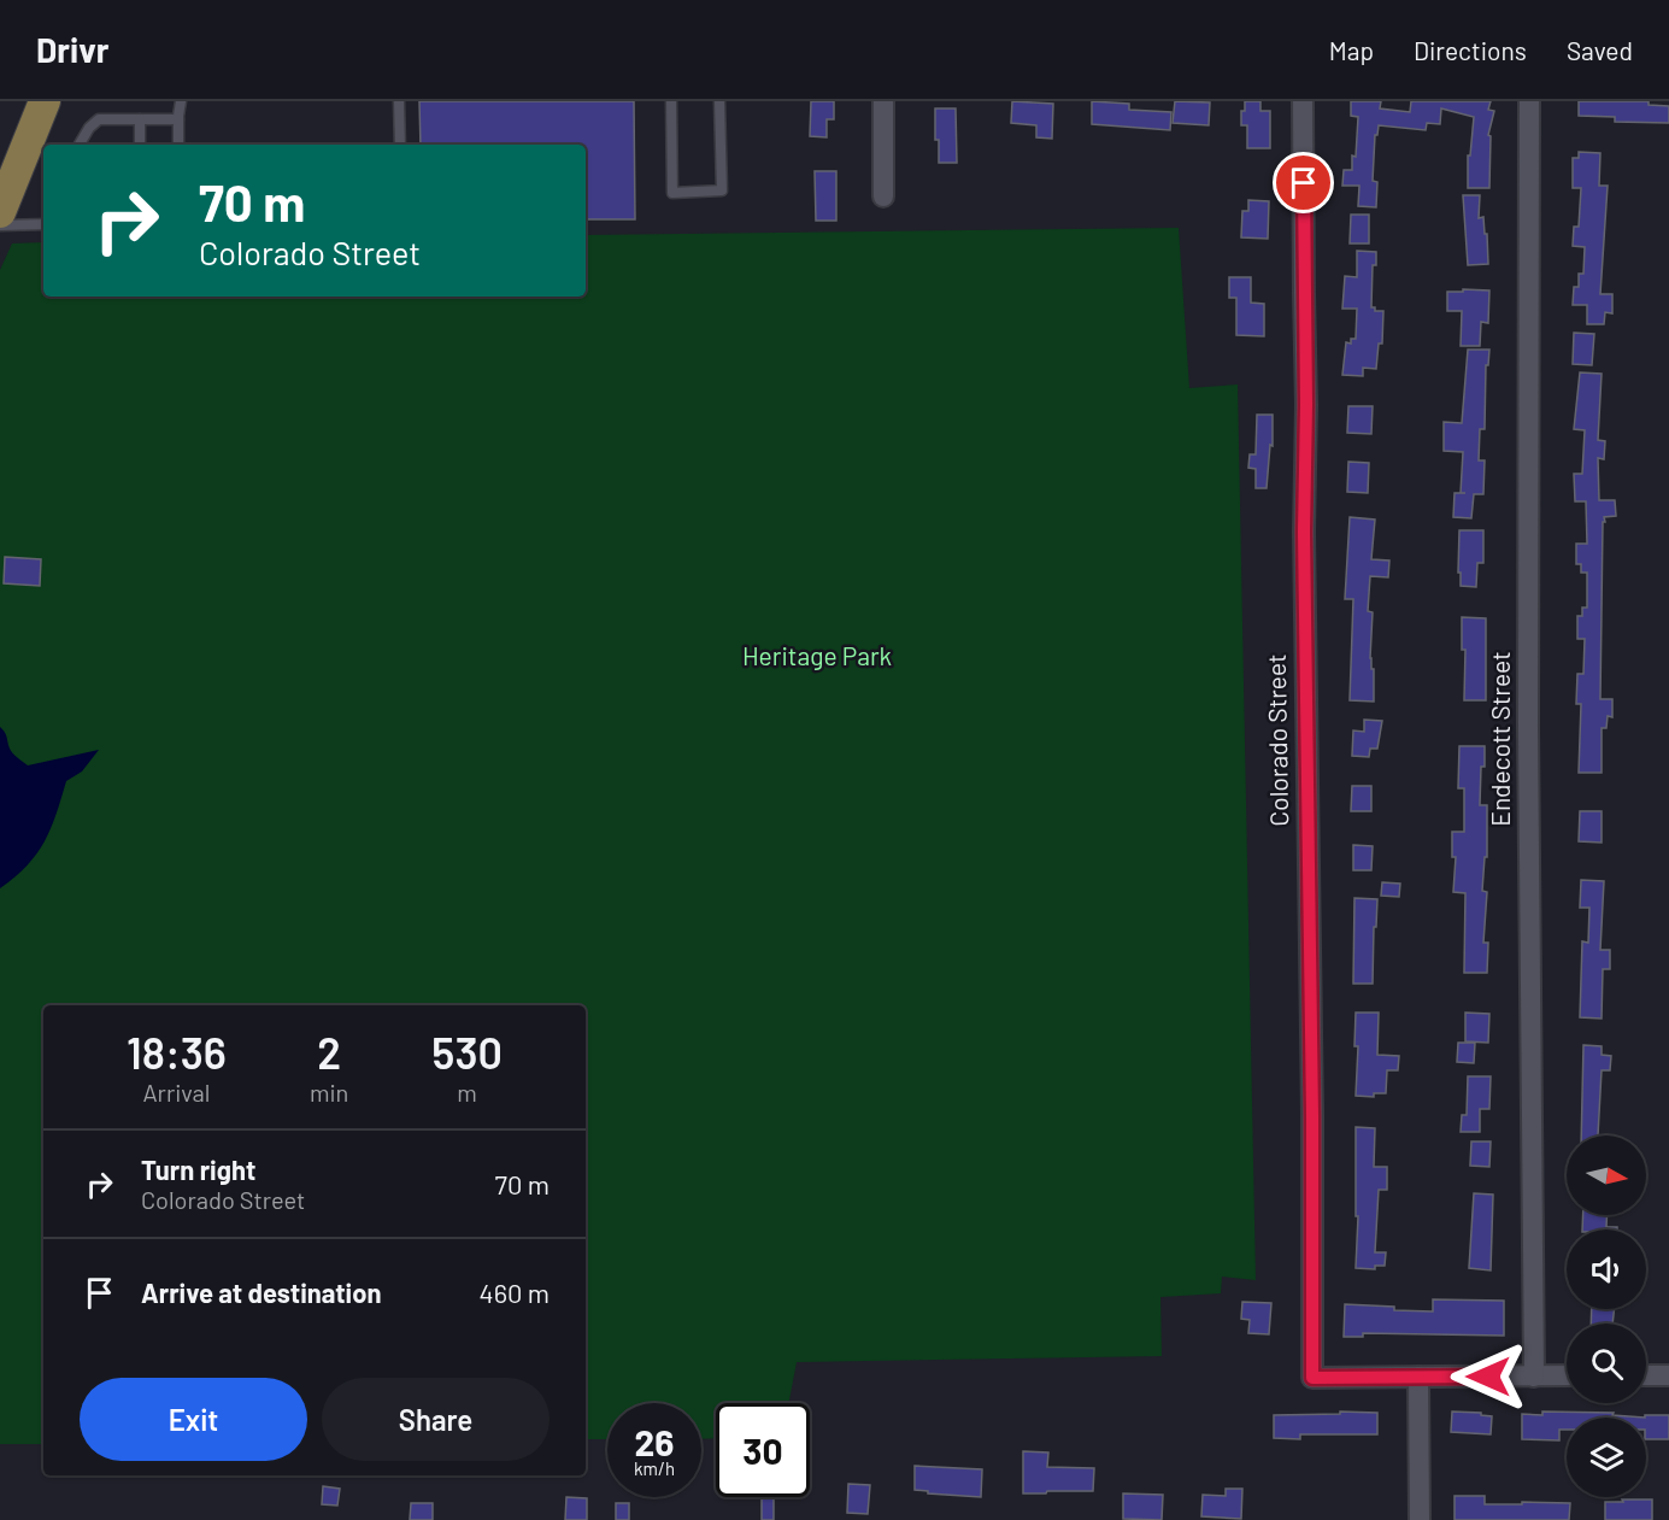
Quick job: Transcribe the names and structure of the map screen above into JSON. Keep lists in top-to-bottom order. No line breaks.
{"streets":{"street":["Endecott Street","Colorado Street"]},"parks":["Heritage Park"],"north":"right","page":{"header":"Drivr","nav":["Map","Directions","Saved"],"turn":["70 m","Colorado Street"],"eta":["18:36","Arrival","2","min","530","m"],"list":[{"name":"Turn right","note":"Colorado Street","value":"70 m"},{"name":"Arrive at destination","value":"460 m"}],"buttons":["Exit","Share"],"speed":"26 km/h","limit":"30"}}
